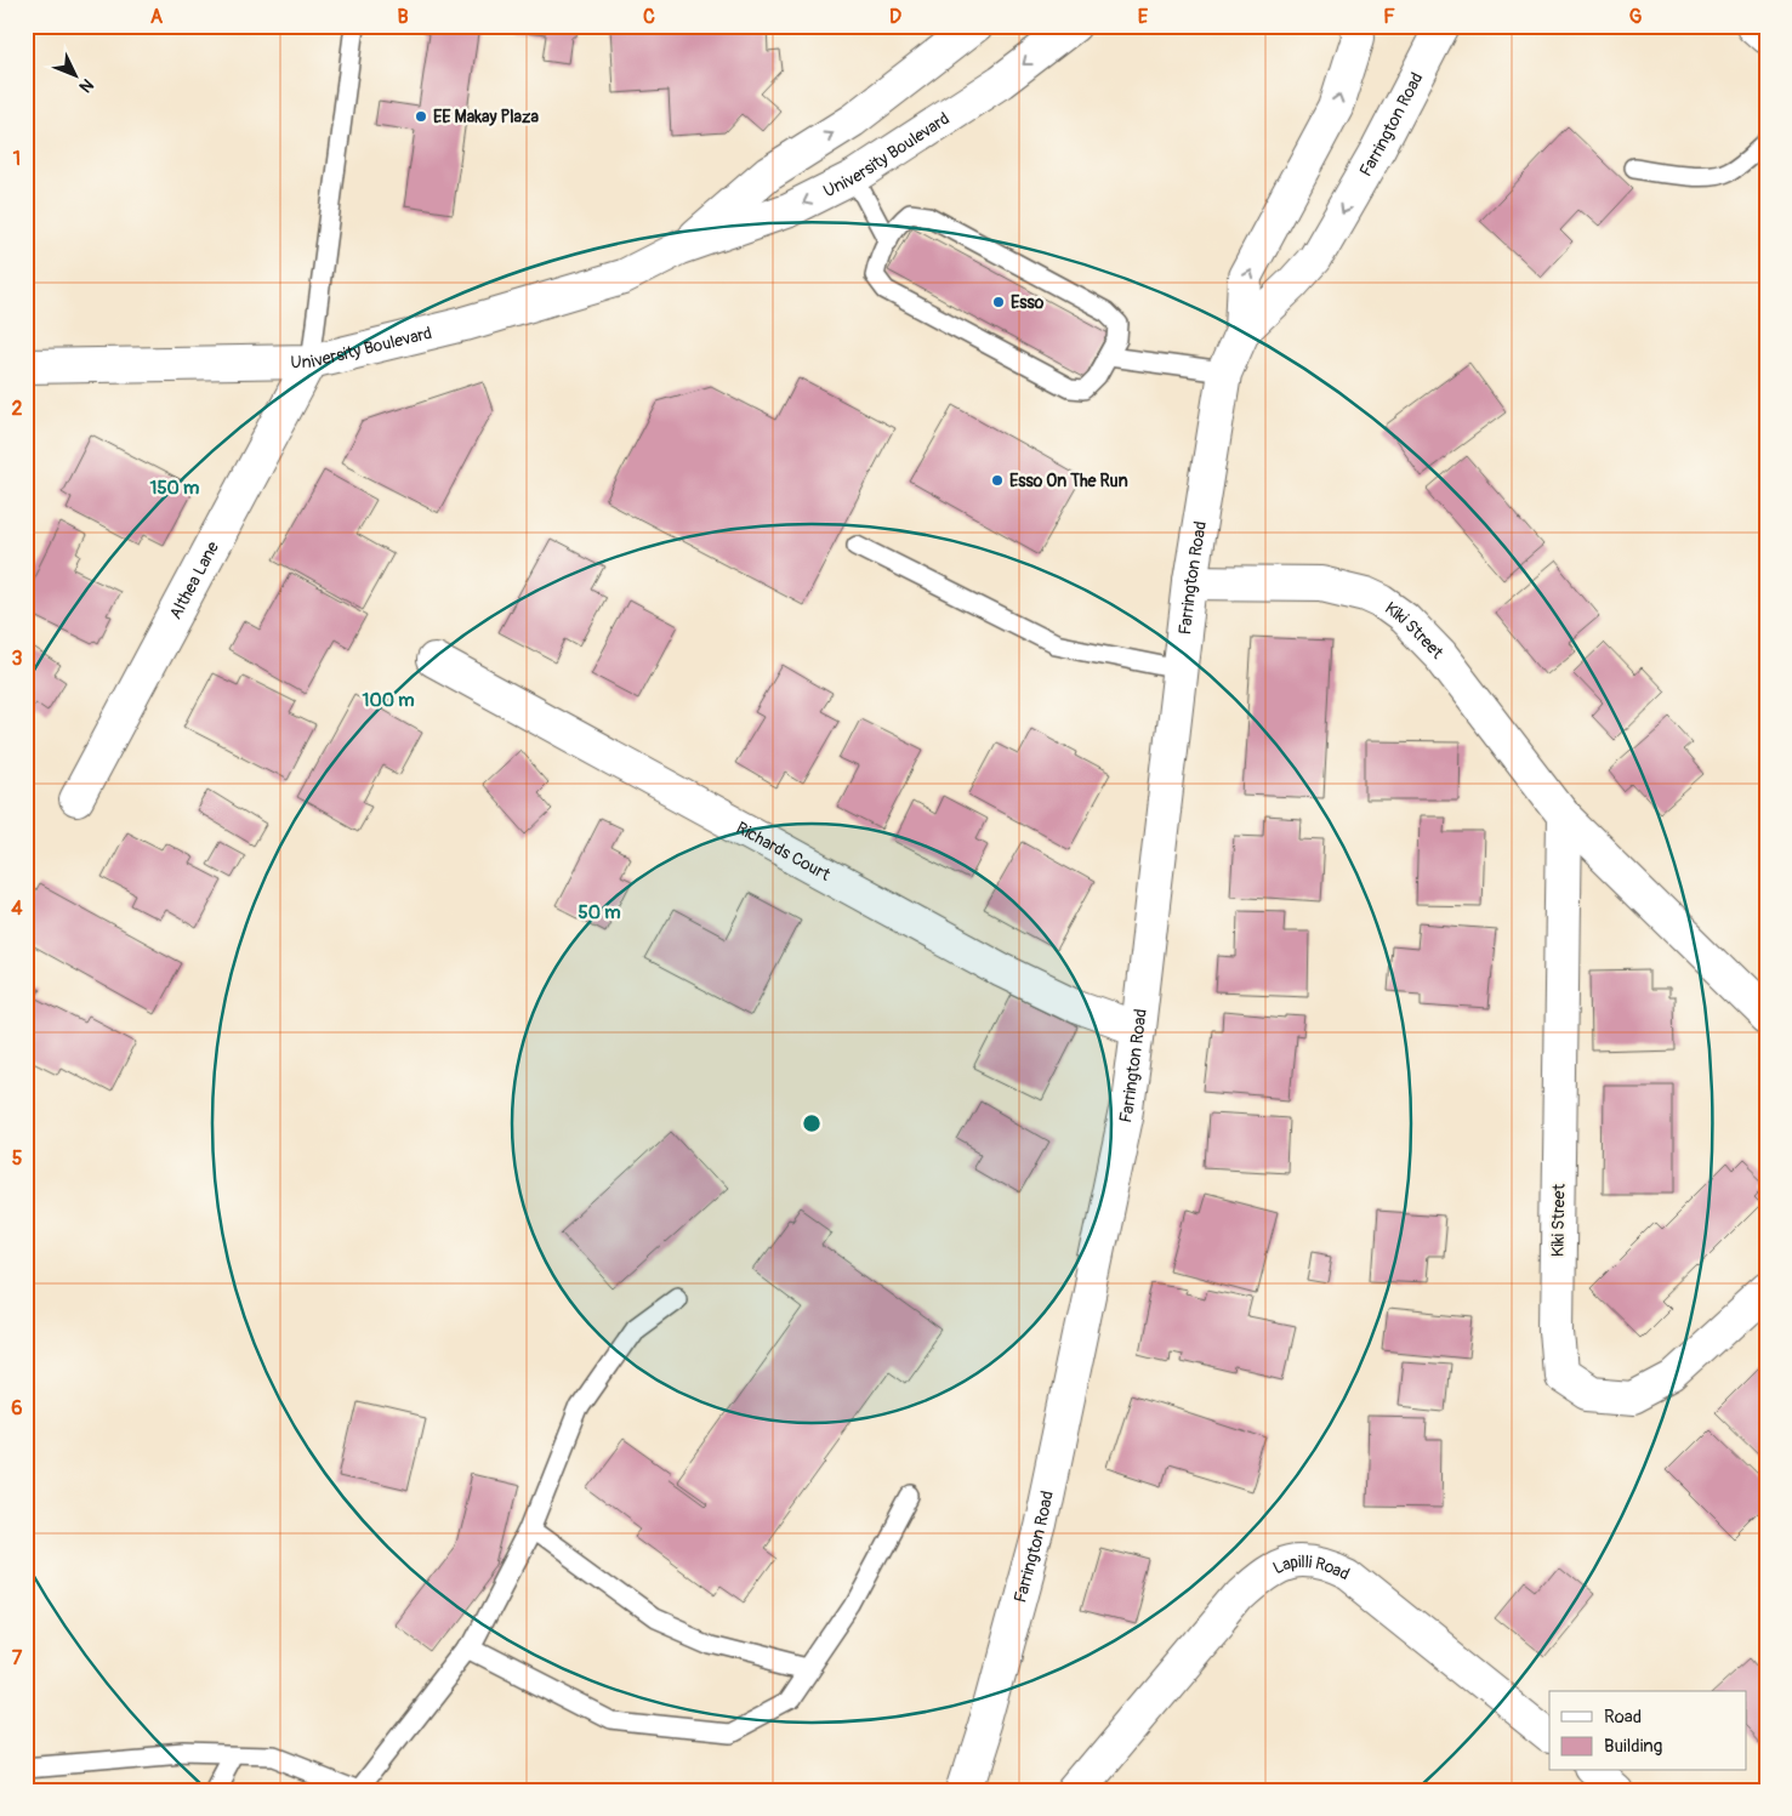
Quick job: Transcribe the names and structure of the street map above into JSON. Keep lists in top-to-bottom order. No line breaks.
{"streets":{"main road":["Farrington Road","University Boulevard","Althea Lane","Kiki Street","Richards Court","Lapilli Road"]},"crossings":[["Farrington Road","Kiki Street"],["Farrington Road","Richards Court"],["University Boulevard","Althea Lane"]],"places":["EE Makay Plaza","Esso","Esso On The Run"],"legend":["Road","Building"],"north":"bottom right","grid":{"columns":["A","B","C","D","E","F","G"],"rows":["1","2","3","4","5","6","7"]},"rings":["150 m","100 m","50 m"]}
